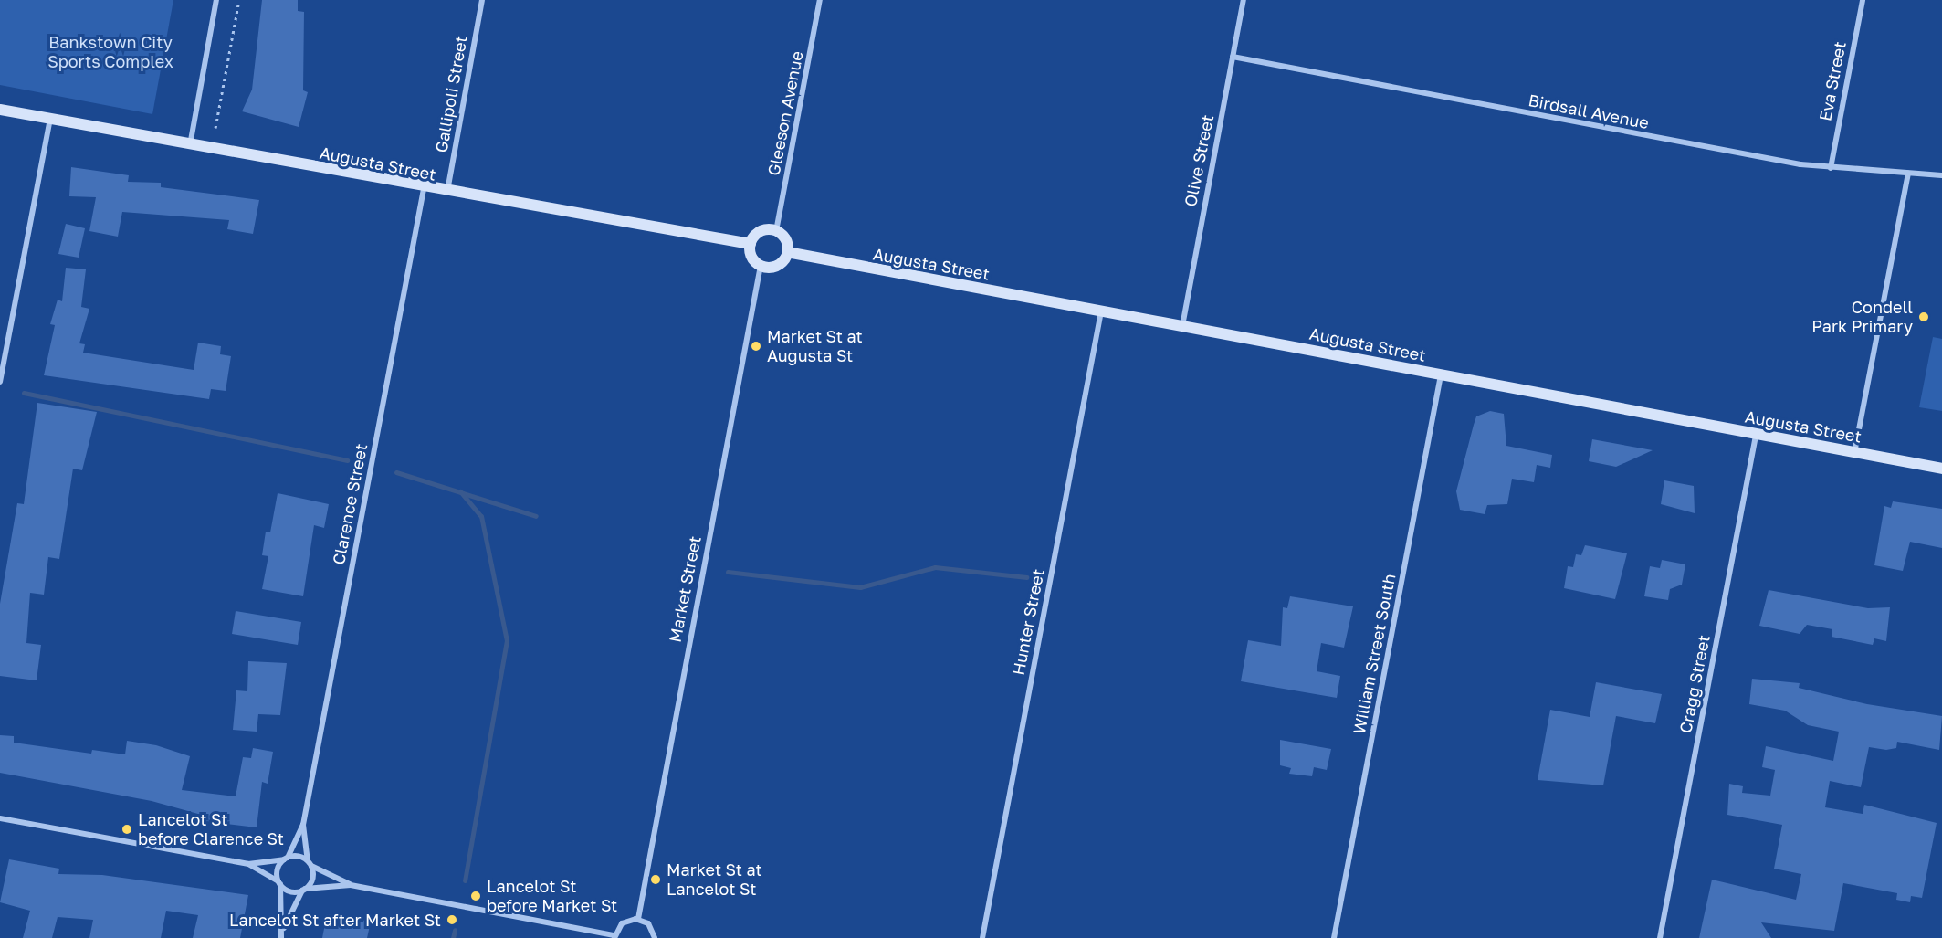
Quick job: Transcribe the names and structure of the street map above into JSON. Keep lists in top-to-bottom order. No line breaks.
{"streets":{"street":["Eva Street","Gallipoli Street","Birdsall Avenue","Gleeson Avenue","Olive Street","Augusta Street","Clarence Street","Market Street","Hunter Street","William Street South","Cragg Street"]},"crossings":[["Eva Street","Birdsall Avenue"],["Gallipoli Street","Augusta Street"],["Birdsall Avenue","Olive Street"],["Gleeson Avenue","Augusta Street"],["Gleeson Avenue","Market Street"],["Olive Street","Augusta Street"],["Augusta Street","Clarence Street"],["Augusta Street","Market Street"],["Augusta Street","Hunter Street"],["Augusta Street","William Street South"],["Augusta Street","Cragg Street"]],"parks":["Bankstown City Sports Complex"],"places":["Condell Park Primary","Market St at Augusta St","Lancelot St before Clarence St","Market St at Lancelot St","Lancelot St before Market St","Lancelot St after Market St"]}
